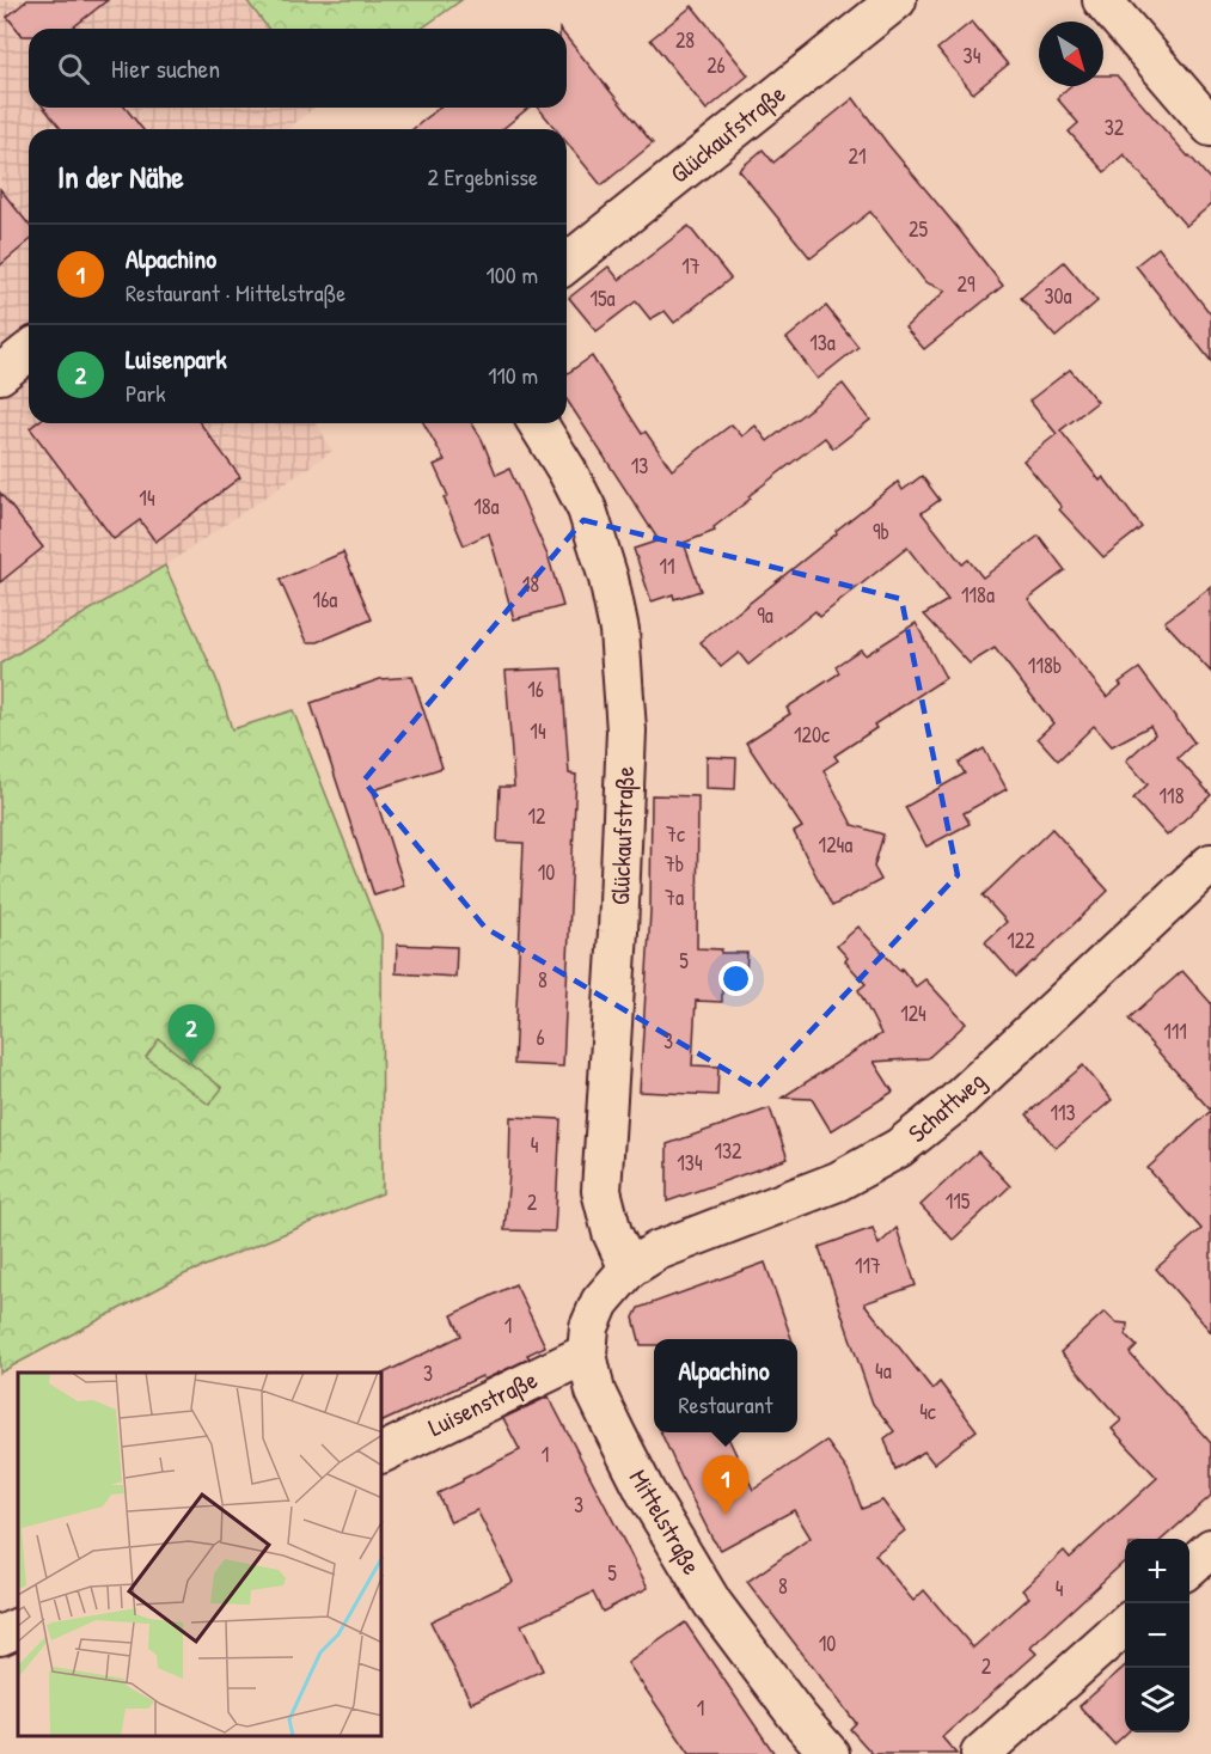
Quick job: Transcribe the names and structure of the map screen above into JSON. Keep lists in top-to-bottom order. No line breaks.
{"streets":{"street":["Glückaufstraße","Schattweg","Luisenstraße","Mittelstraße"]},"crossings":[["Glückaufstraße","Schattweg"],["Glückaufstraße","Mittelstraße"],["Schattweg","Mittelstraße"],["Luisenstraße","Mittelstraße"]],"house_numbers":["28","34","26","32","21","25","17","29","30a","15a","13a","13","14","18a","9b","11","18","118a","16a","9a","118b","16","14","120c","118","12","7c","124a","7b","10","7a","122","5","8","124","111","6","3","113","4","132","134","115","2","117","1","4a","3","4c","1","3","5","8","4","10","2","1"],"north":"bottom right","page":{"search":"Hier suchen","heading":["In der Nähe","2 Ergebnisse"],"list":[{"mark":"1","name":"Alpachino","note":"Restaurant · Mittelstraße","value":"100 m"},{"mark":"2","name":"Luisenpark","note":"Park","value":"110 m"}],"pins":["2","1"],"popup":["Alpachino","Restaurant"],"map_buttons":["+","−"]}}
